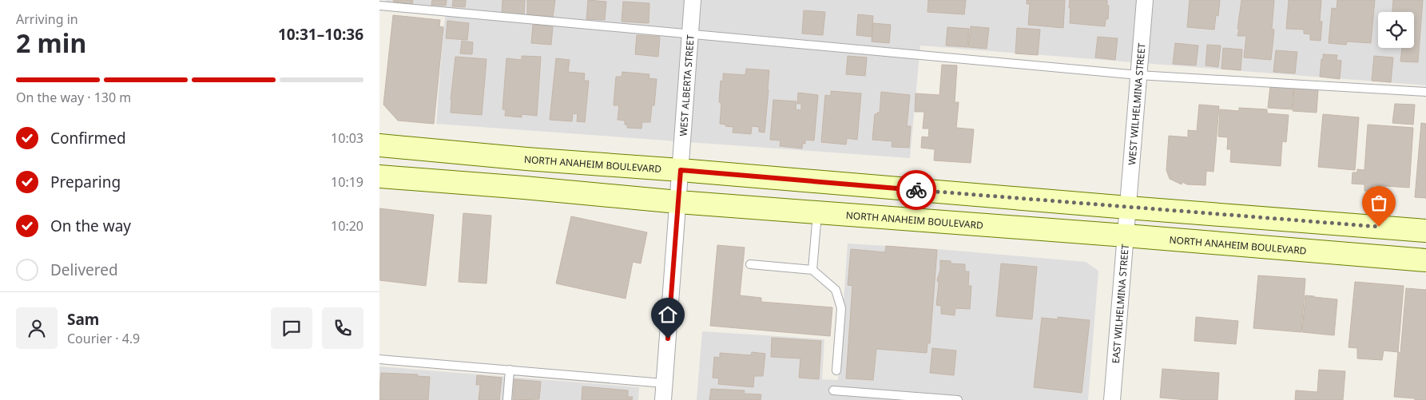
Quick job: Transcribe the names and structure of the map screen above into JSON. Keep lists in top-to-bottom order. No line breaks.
{"streets":{"main road":["NORTH ANAHEIM BOULEVARD"],"street":["WEST ALBERTA STREET","WEST WILHELMINA STREET","EAST WILHELMINA STREET"]},"crossings":[["WEST ALBERTA STREET","NORTH ANAHEIM BOULEVARD"],["WEST WILHELMINA STREET","NORTH ANAHEIM BOULEVARD"],["WEST WILHELMINA STREET","EAST WILHELMINA STREET"],["NORTH ANAHEIM BOULEVARD","EAST WILHELMINA STREET"]],"page":{"heading":["2 min","Arriving in","10:31–10:36"],"panel":["Sam","Courier · 4.9"],"bar":"On the way · 130 m","list":[["Confirmed","10:03"],["Preparing","10:19"],["On the way","10:20"],"Delivered"]}}
